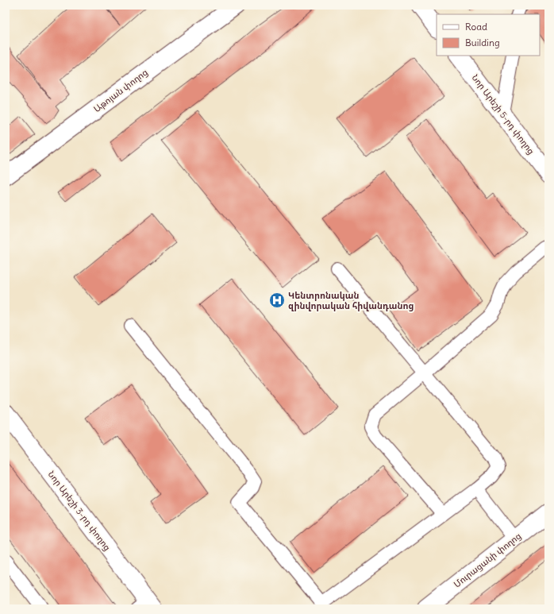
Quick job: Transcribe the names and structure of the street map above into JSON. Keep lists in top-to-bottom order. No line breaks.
{"streets":{"street":["Աթոյան փողոց","Նոր Արեշի 5-րդ փողոց","Նոր Արեշի 3-րդ փողոց","Մուրացանի փողոց"]},"places":{"hospital":["Կենտրոնական զինվորական հիվանդանոց"]},"legend":["Road","Building"]}
